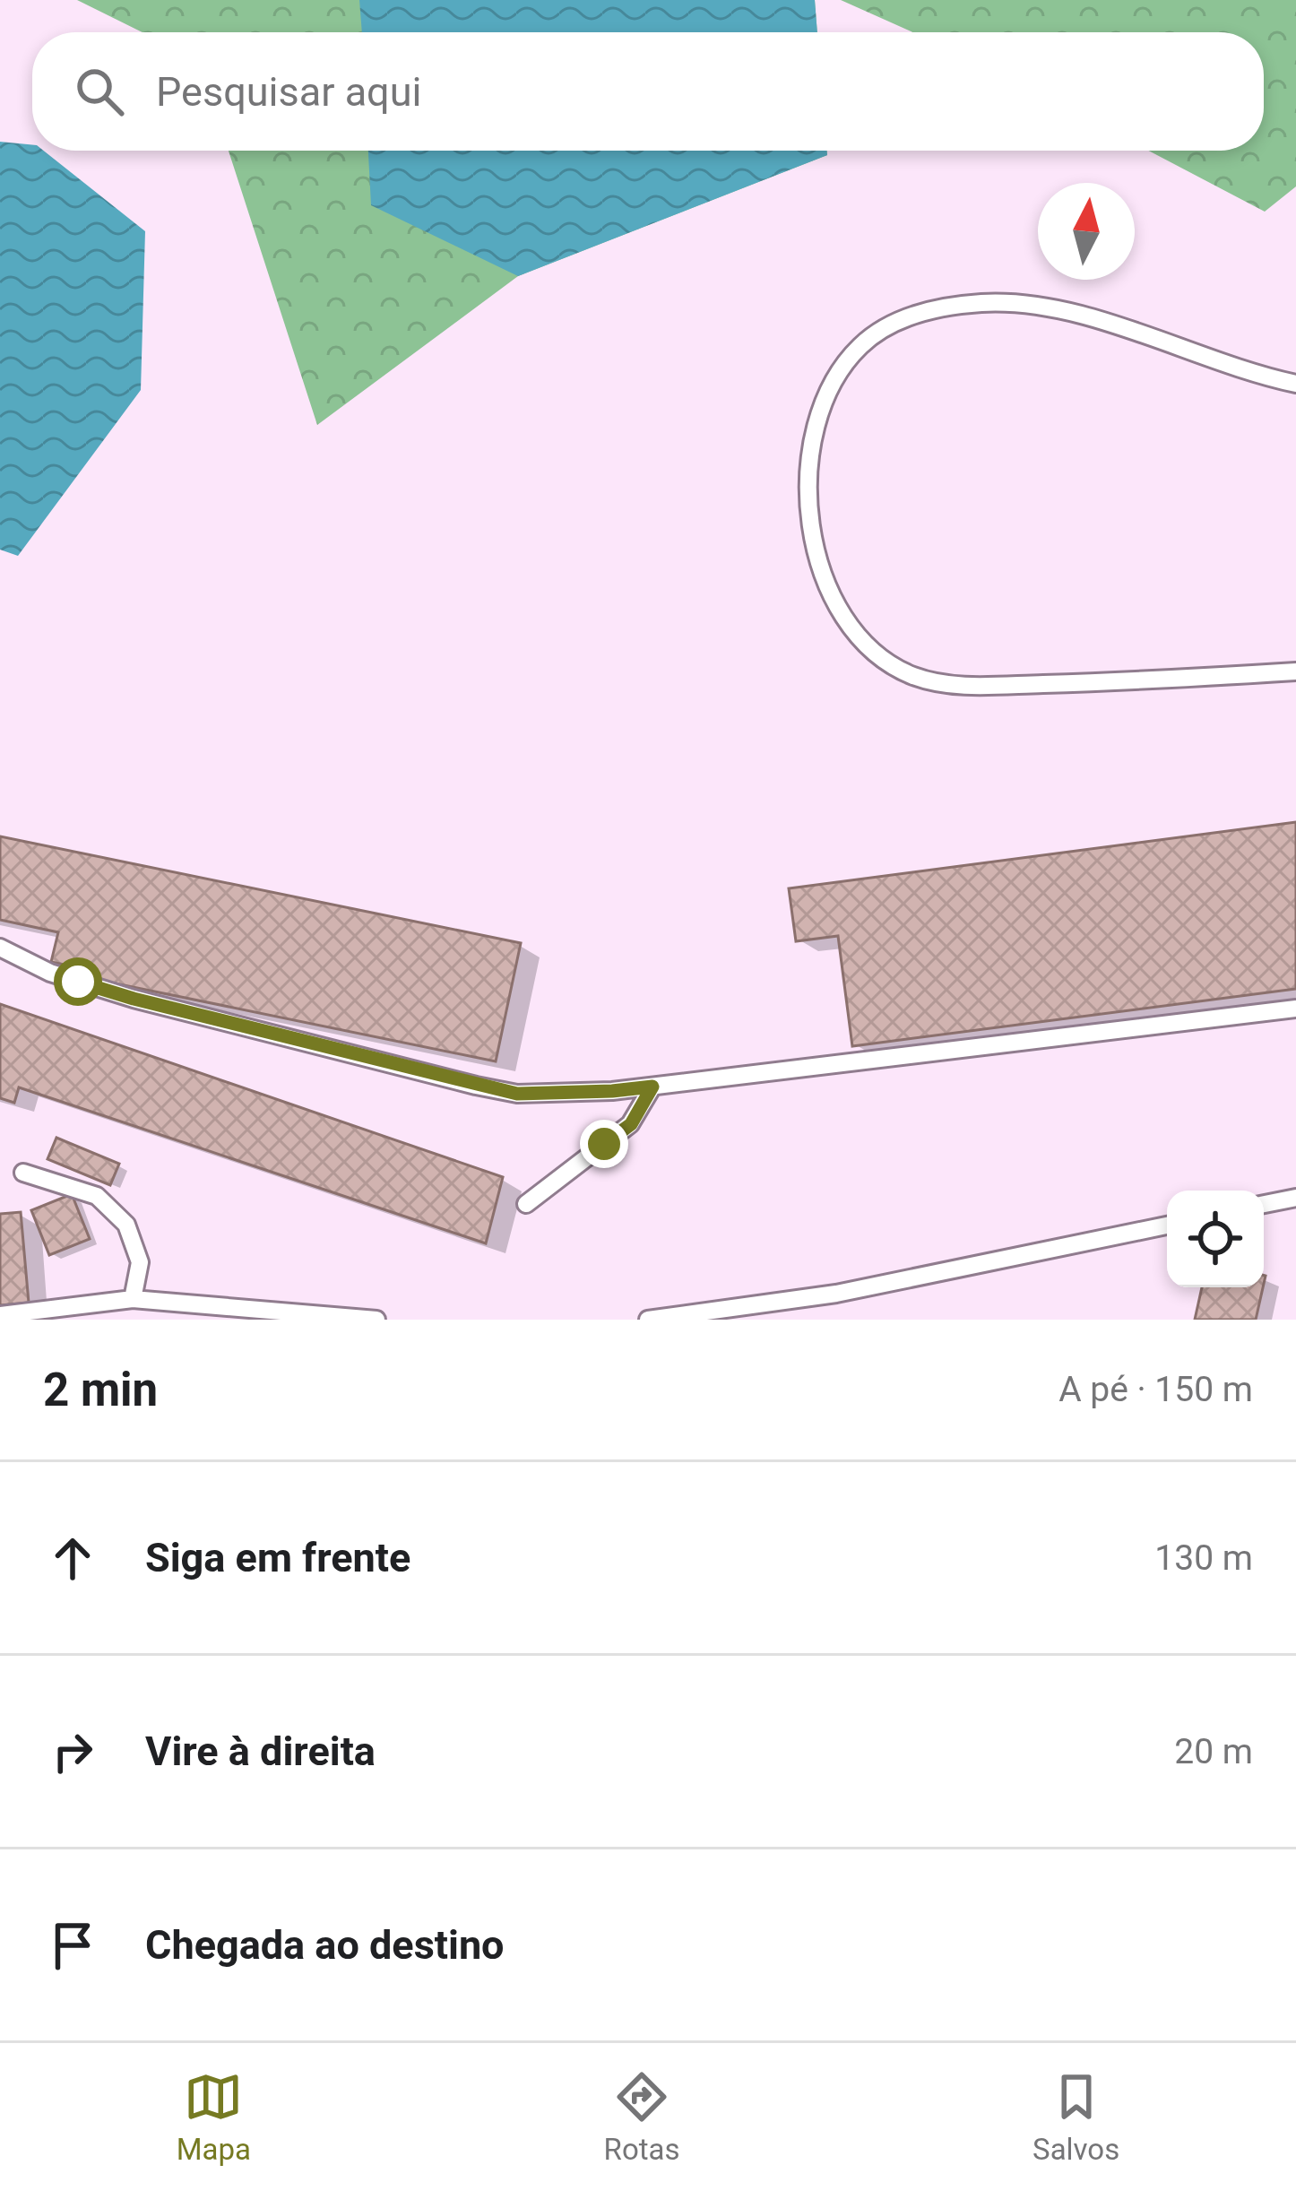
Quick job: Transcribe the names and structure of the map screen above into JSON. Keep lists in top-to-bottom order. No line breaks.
{"north":"top","page":{"search":"Pesquisar aqui","heading":["2 min","A pé · 150 m"],"list":[["Siga em frente","130 m"],["Vire à direita","20 m"],"Chegada ao destino"],"nav":["Mapa","Rotas","Salvos"]}}
